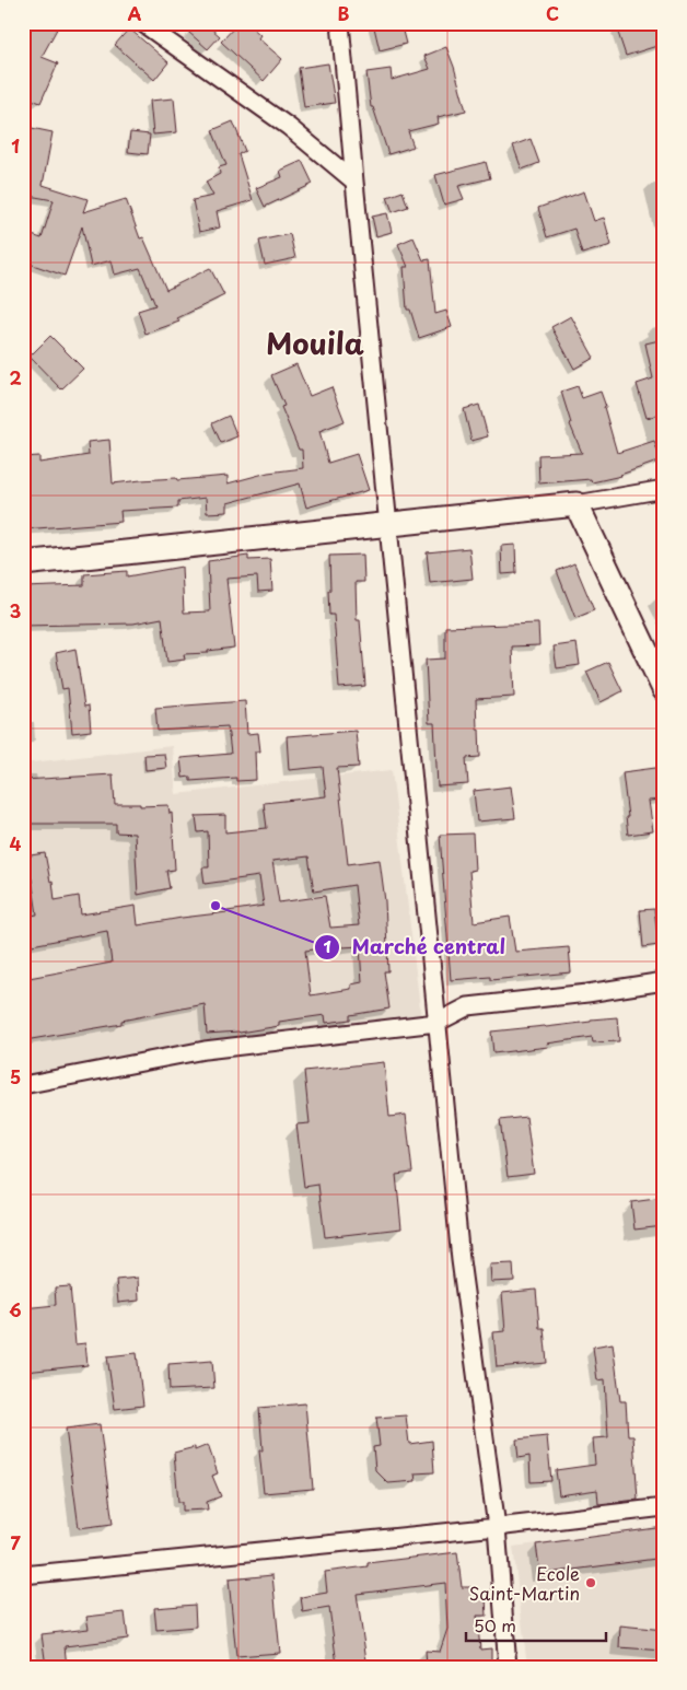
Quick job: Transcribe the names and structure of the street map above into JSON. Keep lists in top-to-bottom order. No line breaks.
{"districts":["Mouila"],"places":["Marché central","Ecole Saint-Martin"],"scale_bar":"50 m","grid":{"columns":["A","B","C"],"rows":["1","2","3","4","5","6","7"]}}
